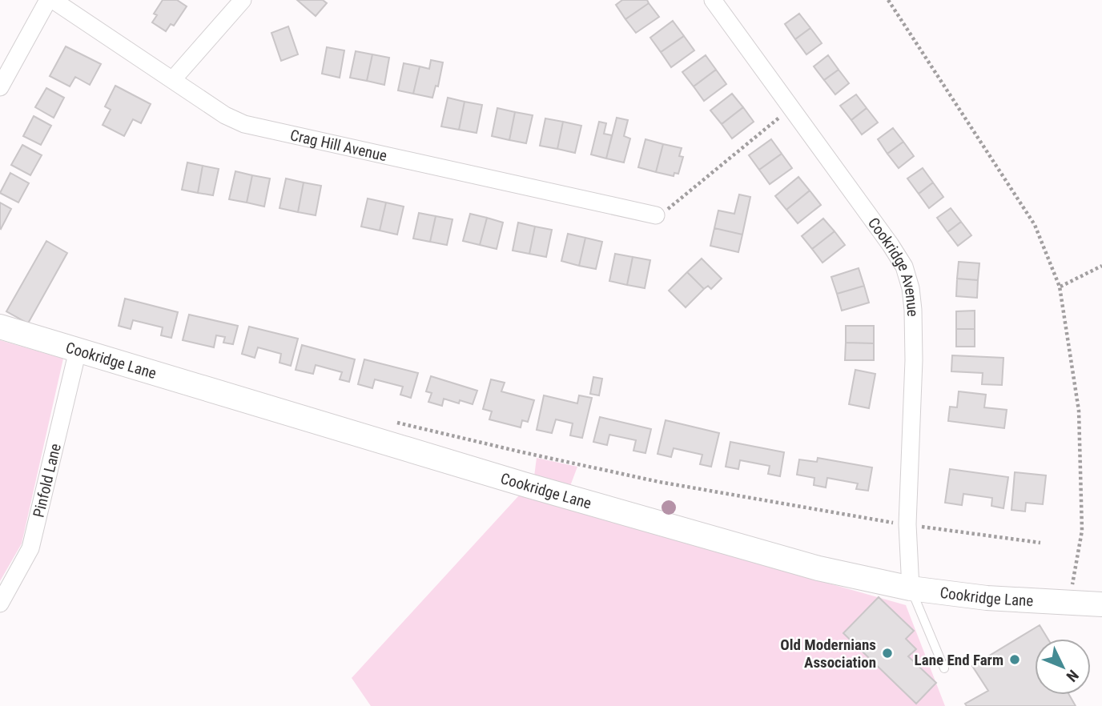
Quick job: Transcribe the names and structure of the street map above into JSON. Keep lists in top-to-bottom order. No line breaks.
{"streets":{"street":["Crag Hill Avenue","Cookridge Avenue","Cookridge Lane","Pinfold Lane"]},"crossings":[["Cookridge Avenue","Cookridge Lane"],["Cookridge Lane","Pinfold Lane"]],"places":["Old Modernians Association","Lane End Farm"],"north":"bottom right"}
